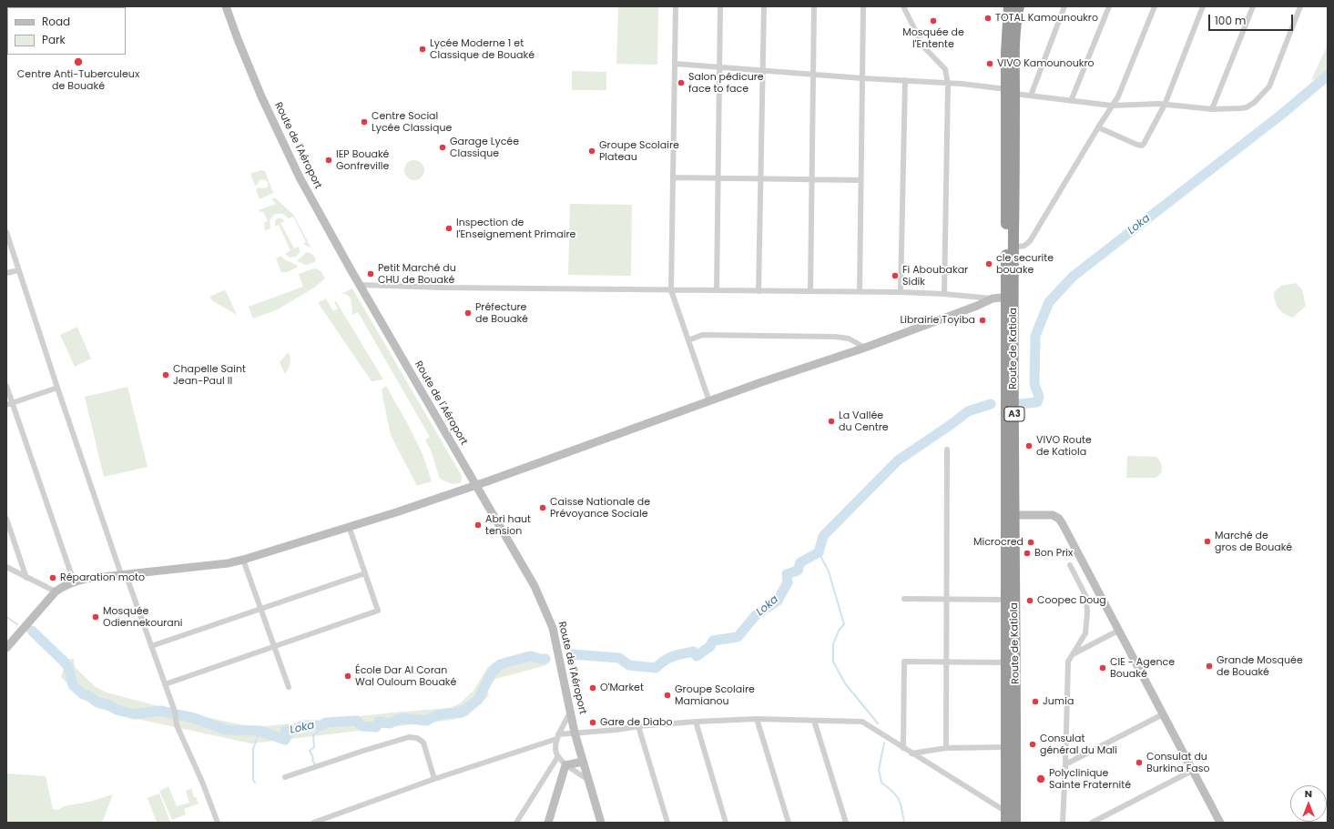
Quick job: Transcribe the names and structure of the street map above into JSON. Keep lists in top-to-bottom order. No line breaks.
{"streets":{"highway":["Route de Katiola","A3"],"main road":["Route de l'Aéroport"]},"water":["Loka"],"places":["TOTAL Kamounoukro","Mosquée de l'Entente","Lycée Moderne 1 et Classique de Bouaké","Centre Anti-Tuberculeux de Bouaké","VIVO Kamounoukro","Salon pédicure face to face","Centre Social Lycée Classique","Garage Lycée Classique","Groupe Scolaire Plateau","IEP Bouaké Gonfreville","Inspection de l'Enseignement Primaire","cle securite bouake","Petit Marché du CHU de Bouaké","Fi Aboubakar Sidik","Préfecture de Bouaké","Librairie Toyiba","Chapelle Saint Jean-Paul II","La Vallée du Centre","VIVO Route de Katiola","Caisse Nationale de Prévoyance Sociale","Abri haut tension","Marché de gros de Bouaké","Microcred","Bon Prix","Réparation moto","Coopec Doug","Mosquée Odiennekourani","Grande Mosquée de Bouaké","CIE - Agence Bouaké","École Dar Al Coran Wal Ouloum Bouaké","O'Market","Groupe Scolaire Mamianou","Jumia","Gare de Diabo","Consulat général du Mali","Consulat du Burkina Faso","Polyclinique Sainte Fraternité"],"legend":["Road","Park"],"scale_bar":"100 m","north":"top"}
